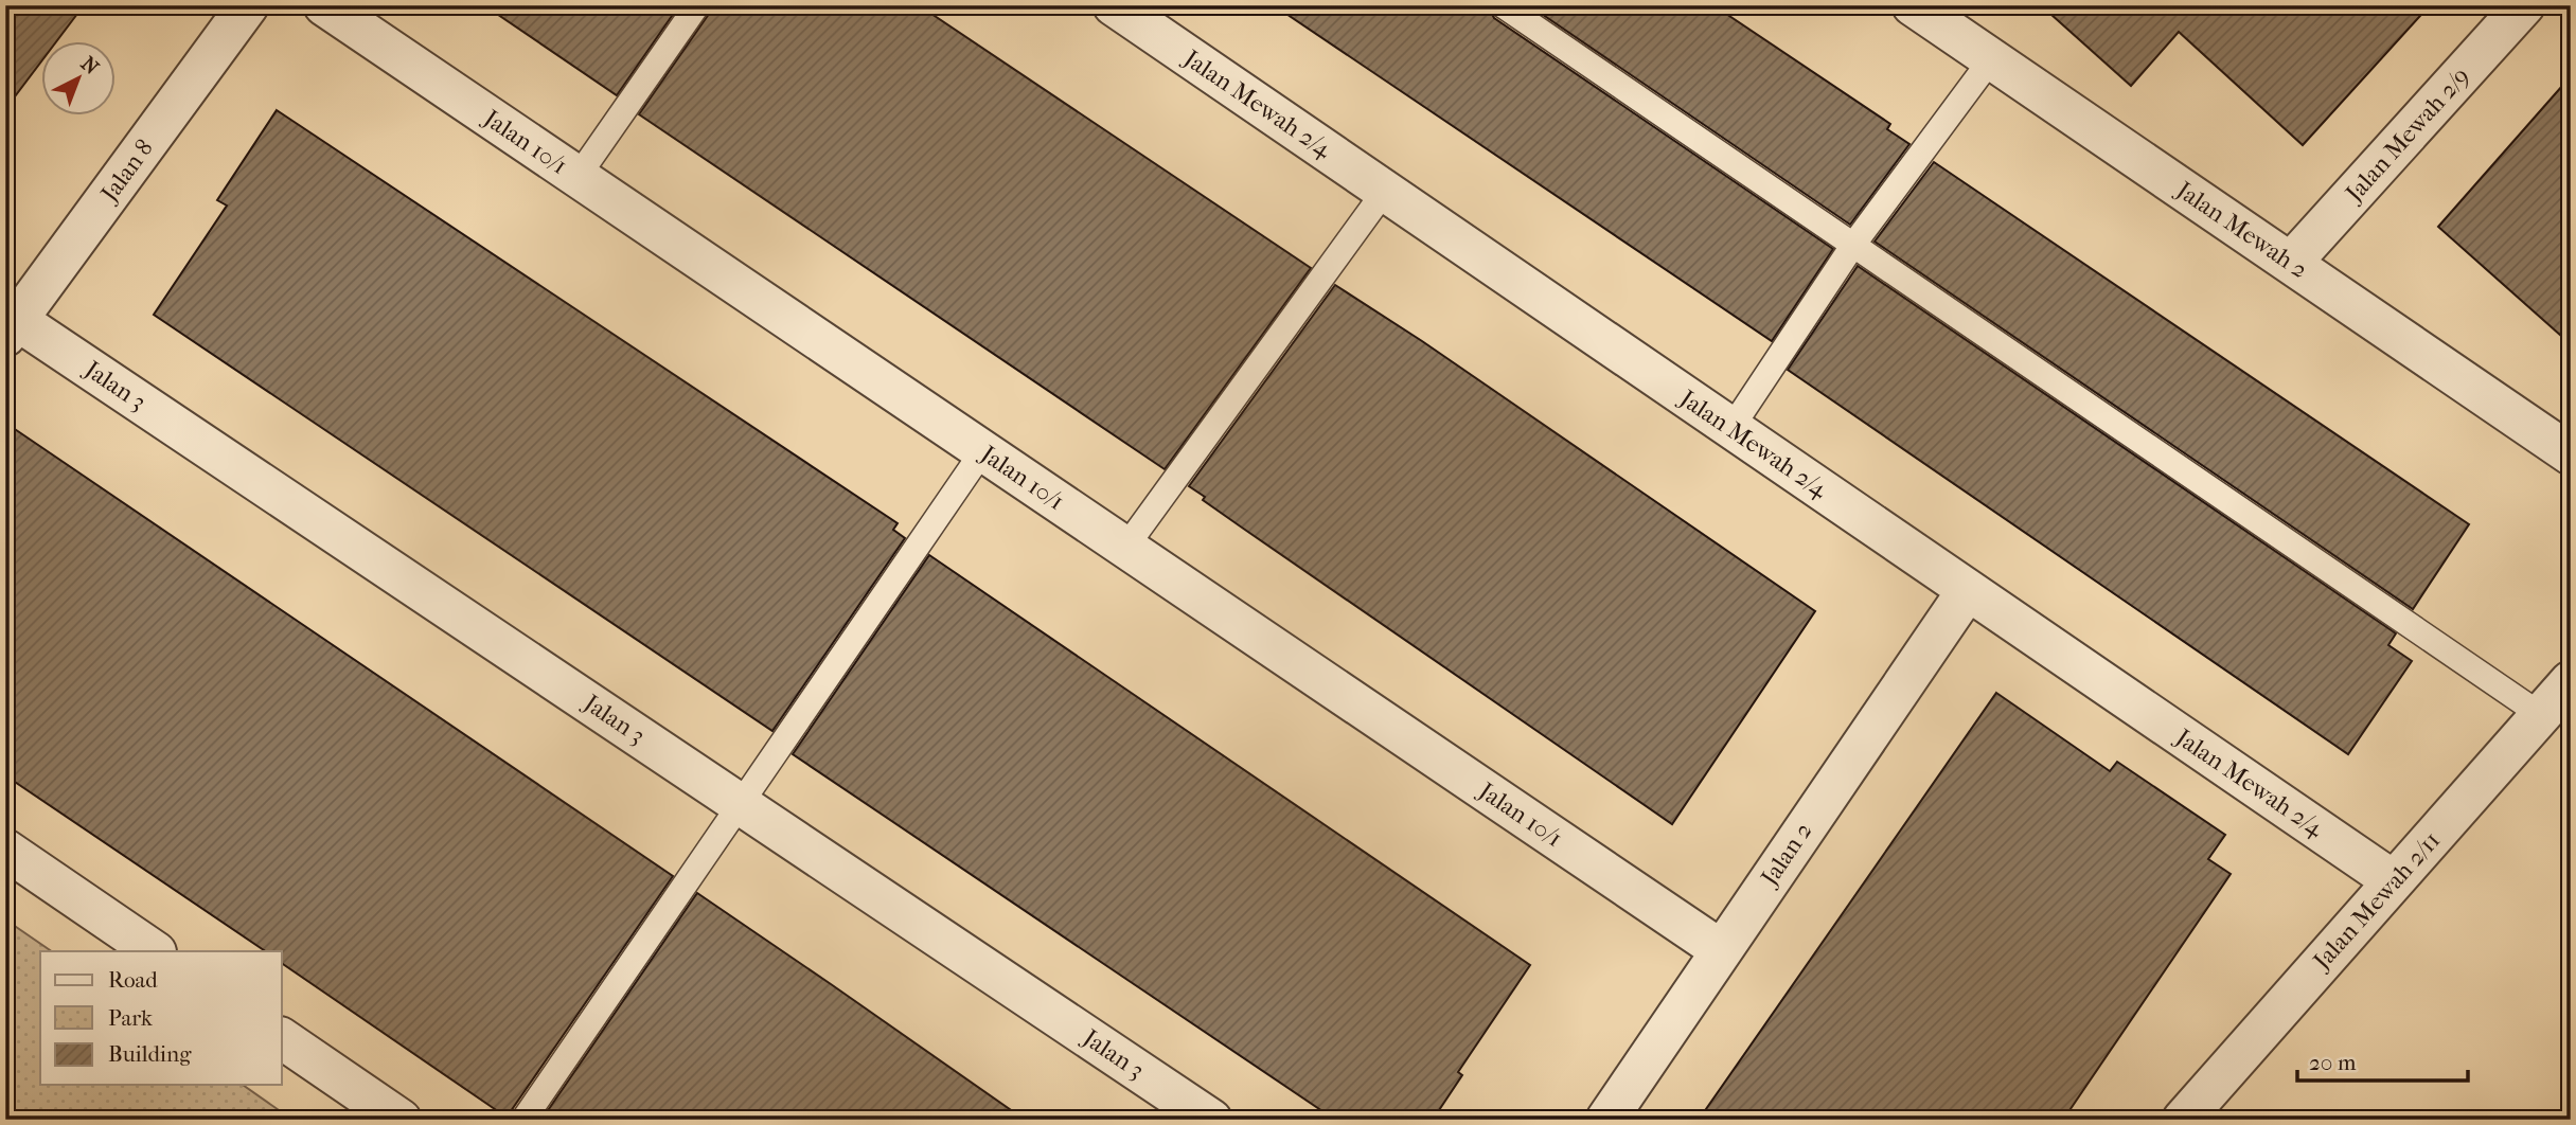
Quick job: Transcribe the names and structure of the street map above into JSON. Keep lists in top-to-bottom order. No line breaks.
{"streets":{"street":["Jalan Mewah 2/4","Jalan Mewah 2/9","Jalan 10/1","Jalan 8","Jalan Mewah 2","Jalan 3","Jalan 2","Jalan Mewah 2/11"]},"crossings":[["Jalan Mewah 2/4","Jalan 2"],["Jalan Mewah 2/4","Jalan Mewah 2/11"],["Jalan Mewah 2/9","Jalan Mewah 2"],["Jalan 10/1","Jalan 2"],["Jalan 8","Jalan 3"]],"legend":["Road","Park","Building"],"scale_bar":"20 m","north":"top right"}
